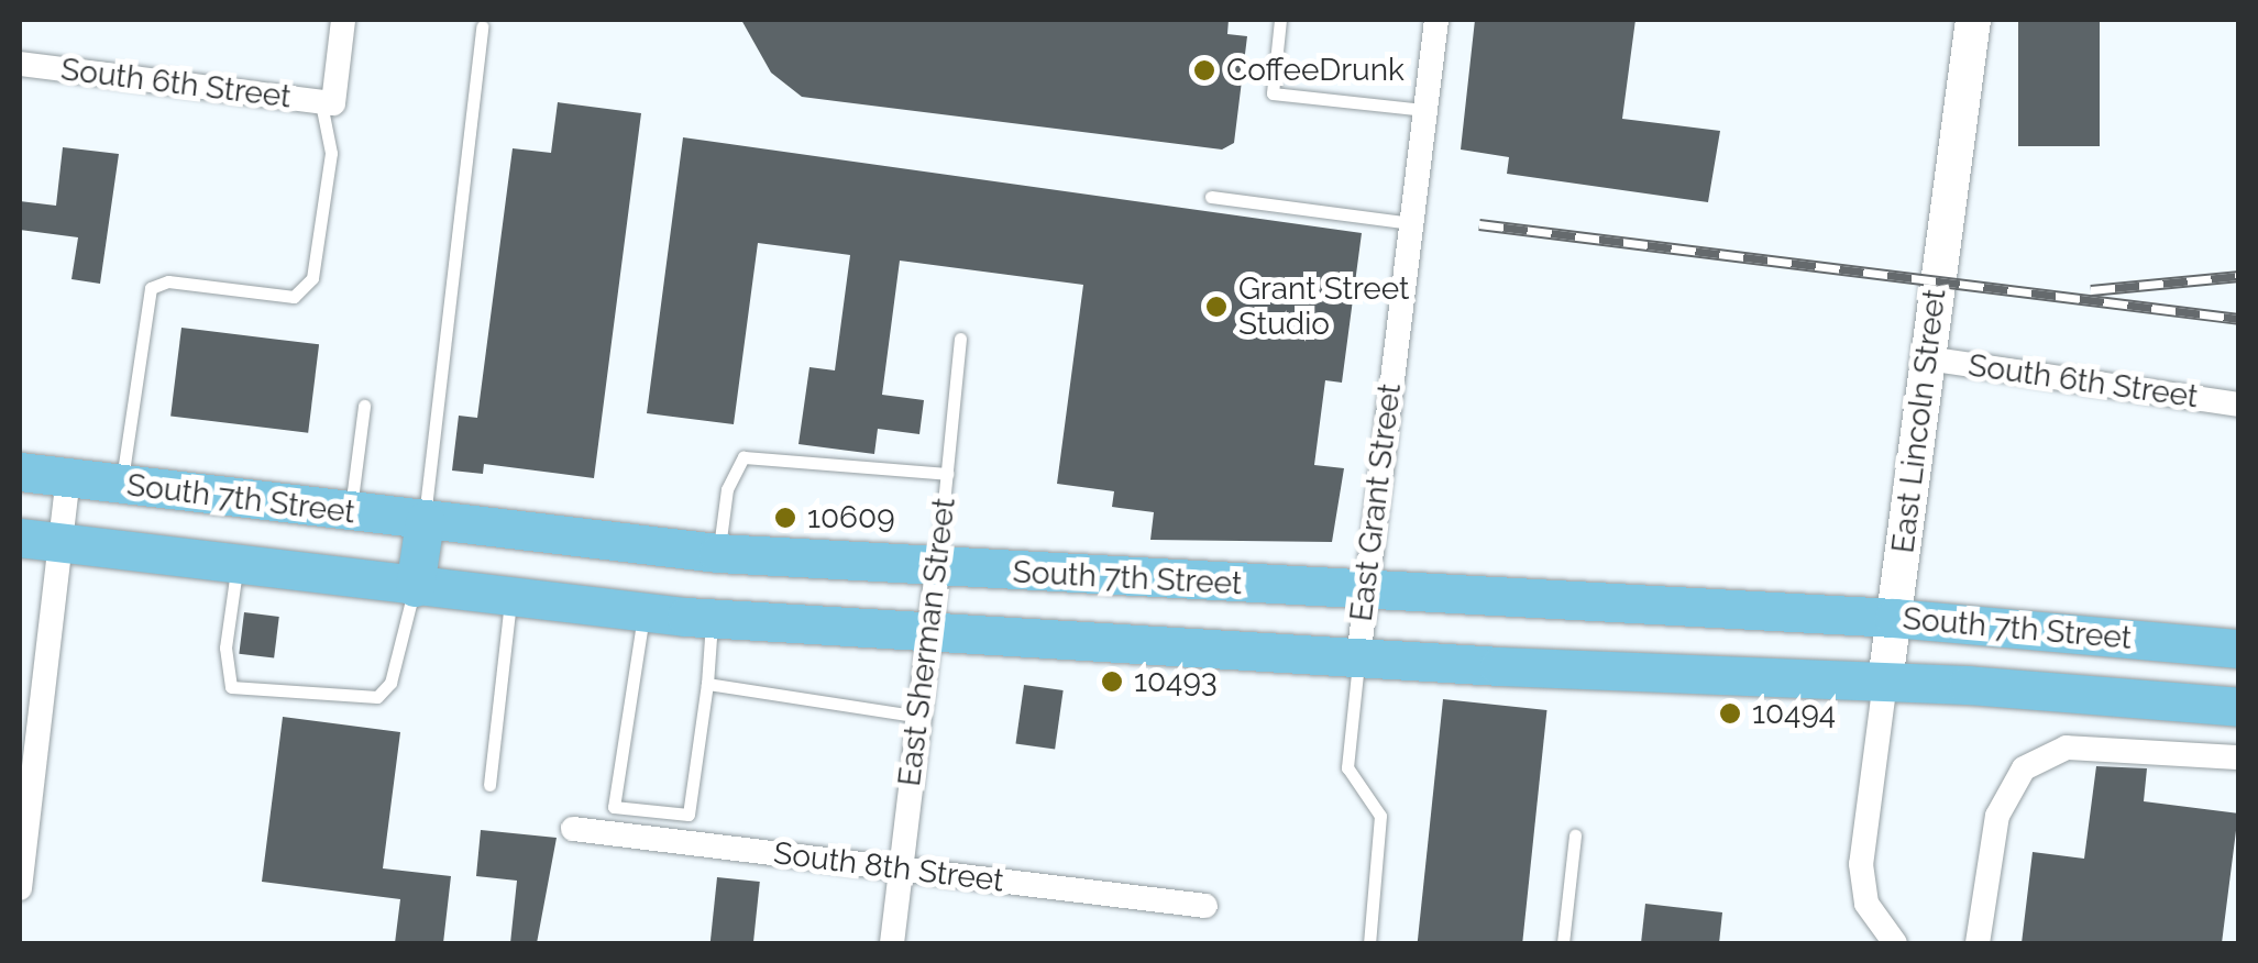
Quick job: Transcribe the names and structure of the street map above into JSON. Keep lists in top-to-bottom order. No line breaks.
{"streets":{"main road":["East Lincoln Street","South 7th Street"],"street":["South 6th Street","East Grant Street","East Sherman Street","South 8th Street"]},"crossings":[["South 6th Street","East Lincoln Street"],["East Lincoln Street","South 7th Street"],["South 7th Street","East Grant Street"],["South 7th Street","East Sherman Street"],["East Sherman Street","South 8th Street"]],"places":["CoffeeDrunk","Grant Street Studio","10609","10493","10494"]}
